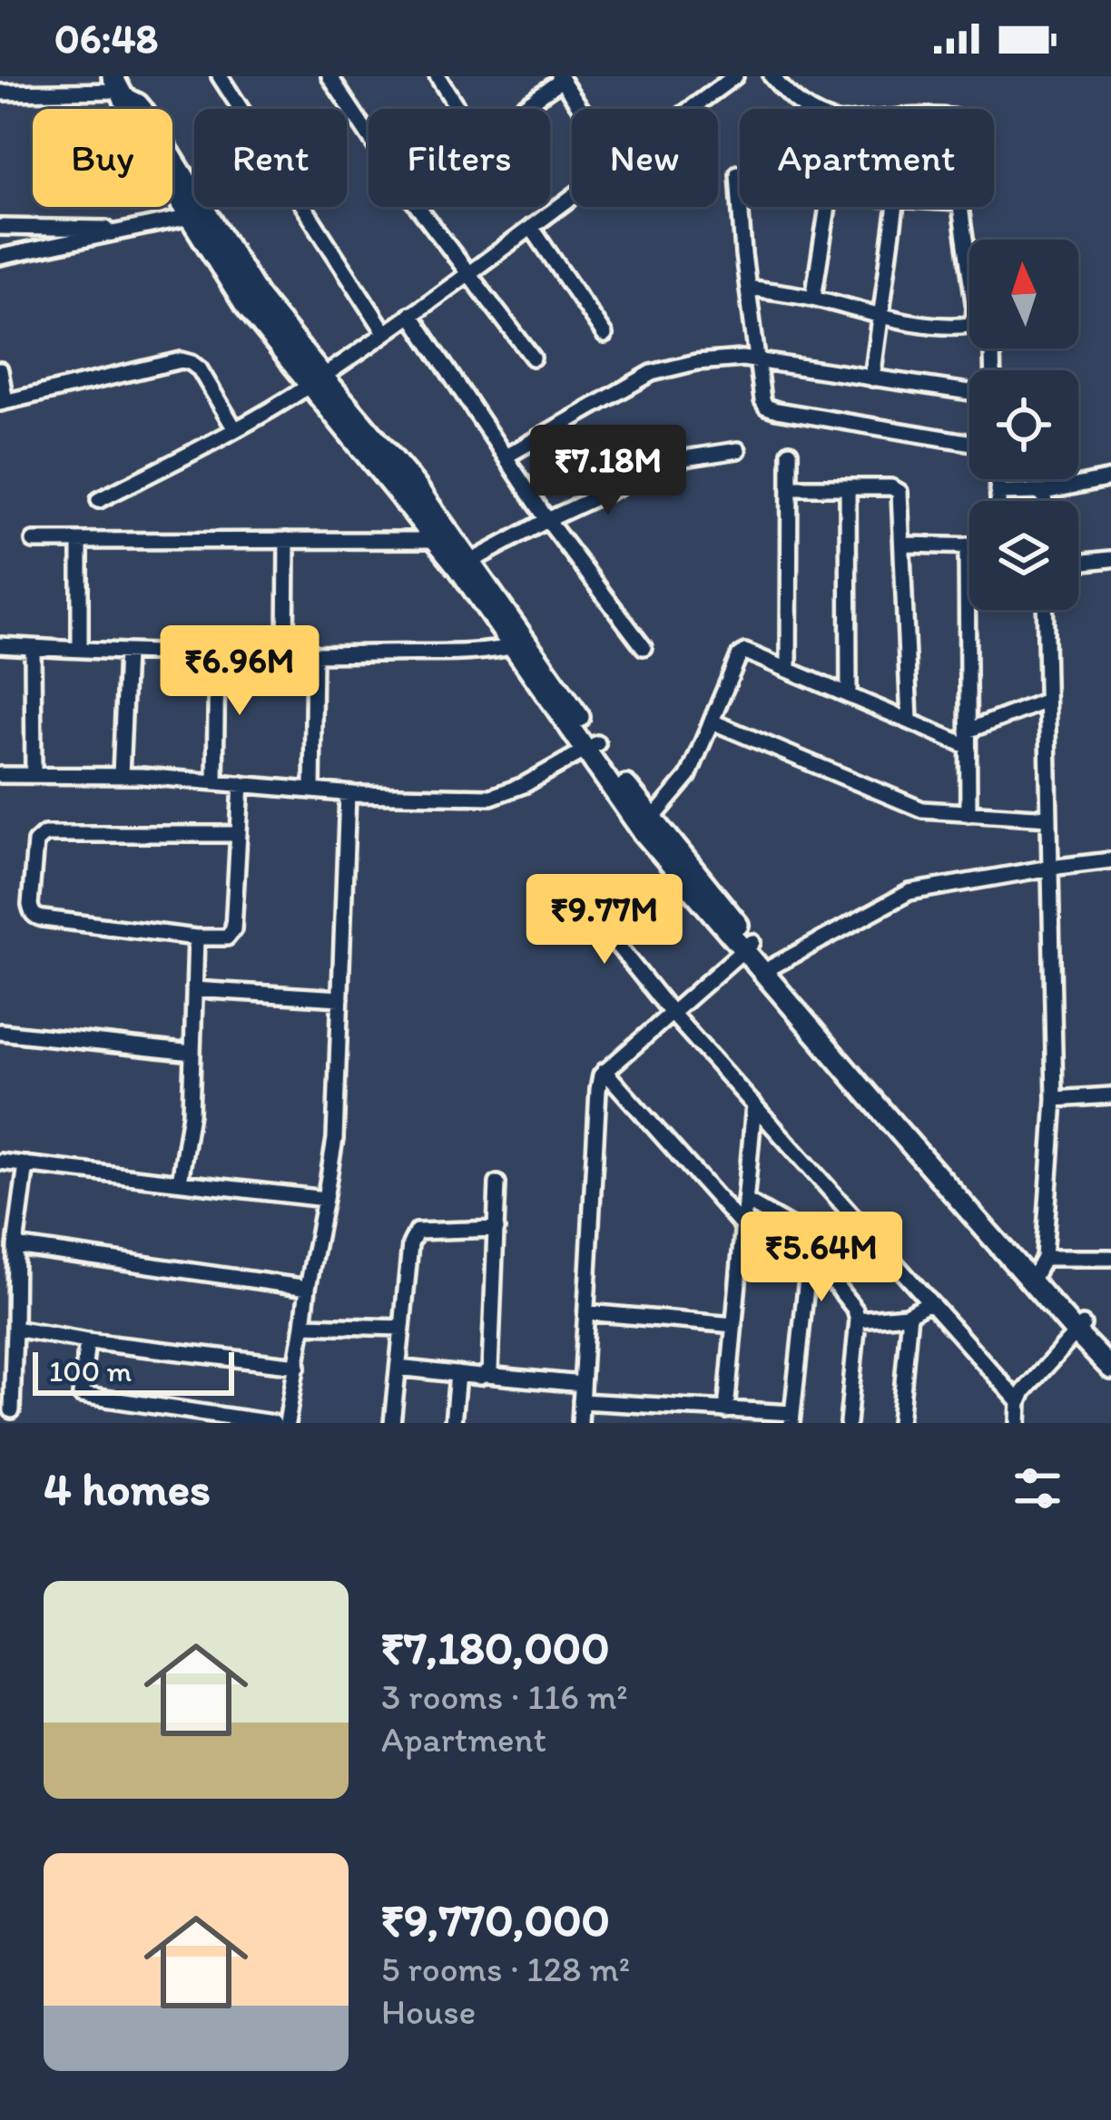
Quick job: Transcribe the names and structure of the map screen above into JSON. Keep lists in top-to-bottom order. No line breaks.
{"scale_bar":"100 m","north":"top","page":{"status":"06:48","chip":["Buy","Rent","Filters","New","Apartment"],"price":["₹7.18M","₹6.96M","₹9.77M","₹5.64M"],"scale":"100 m","heading":"4 homes","list":[{"name":"₹7,180,000","note":"3 rooms · 116 m² · Apartment"},{"name":"₹9,770,000","note":"5 rooms · 128 m² · House"}]}}
